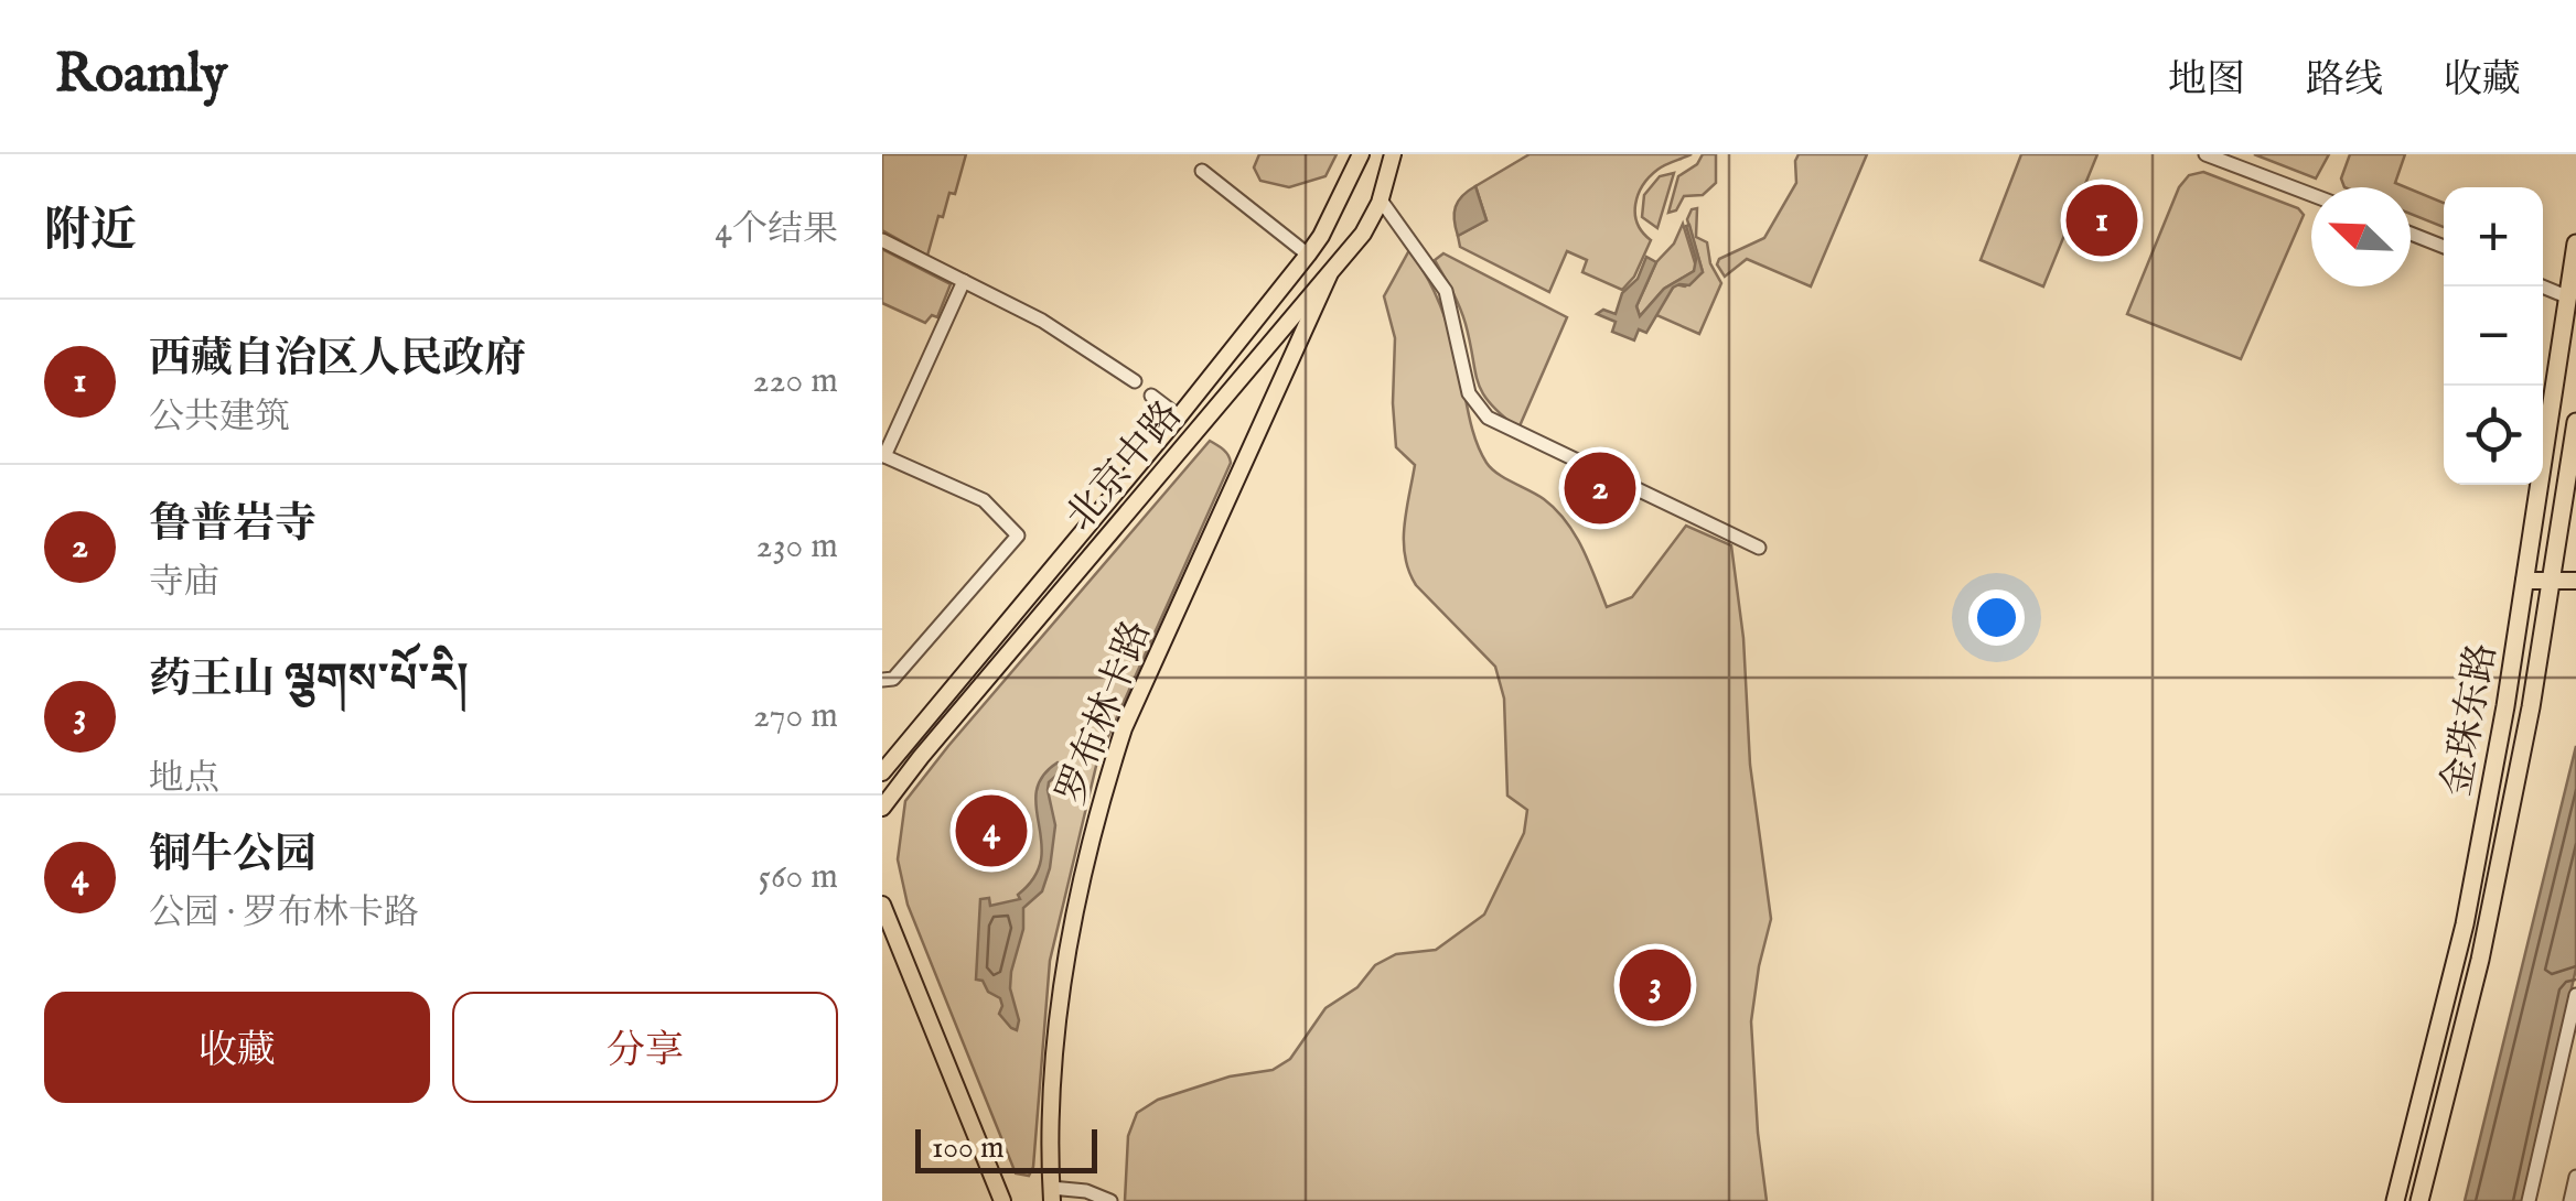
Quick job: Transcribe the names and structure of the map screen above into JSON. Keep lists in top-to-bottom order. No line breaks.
{"streets":{"highway":["金珠东路"],"main road":["北京中路","罗布林卡路"]},"crossings":[["北京中路","罗布林卡路"]],"scale_bar":"100 m","north":"top left","page":{"header":"Roamly","nav":["地图","路线","收藏"],"heading":["附近","4个结果"],"pins":["1","2","4","3"],"map_buttons":["+","−"],"list":[{"mark":"1","name":"西藏自治区人民政府","note":"公共建筑","value":"220 m"},{"mark":"2","name":"鲁普岩寺","note":"寺庙","value":"230 m"},{"mark":"3","name":"药王山 ལྕགས་པོ་རི།","note":"地点","value":"270 m"},{"mark":"4","name":"铜牛公园","note":"公园 · 罗布林卡路","value":"560 m"}],"buttons":["收藏","分享"],"scale":"100 m"}}
